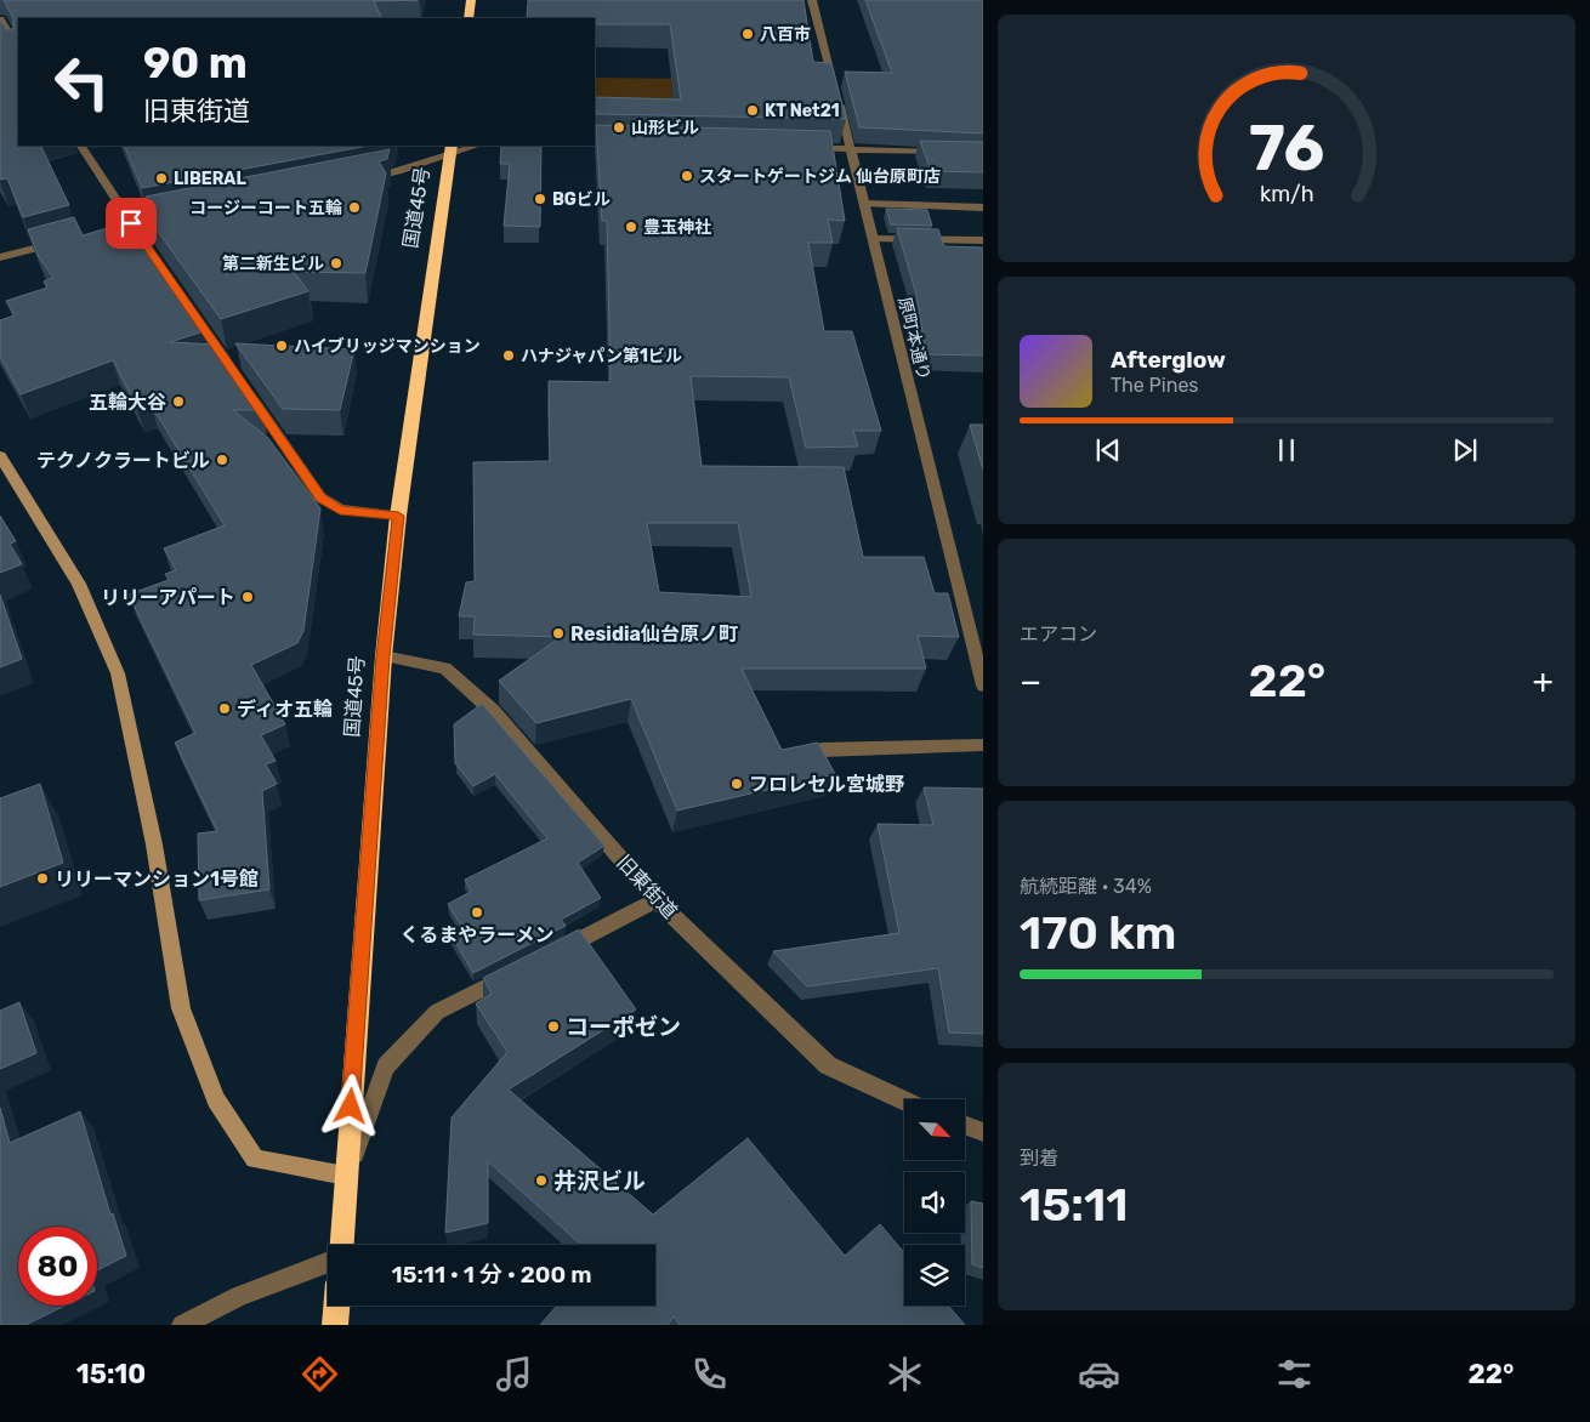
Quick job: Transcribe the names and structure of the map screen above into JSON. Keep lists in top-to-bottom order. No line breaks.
{"streets":{"highway":["国道45号"],"street":["原町本通り","旧東街道"]},"crossings":[["国道45号","旧東街道"]],"places":["八百市","KT Net21","山形ビル","スタートゲートジム 仙台原町店","LIBERAL","BGビル","コージーコート五輪","豊玉神社","第二新生ビル","ハイブリッジマンション","ハナジャパン第1ビル","五輪大谷","テクノクラートビル","リリーアパート","Residia仙台原ノ町","ディオ五輪","フロレセル宮城野","リリーマンション1号館","くるまやラーメン","コーポゼン","井沢ビル"],"north":"bottom right","page":{"turn":["90 m","旧東街道"],"song":["Afterglow","The Pines"],"tile":["エアコン",["航続距離 · 34%","170 km"],["到着","15:11"]],"heat":["−","22°","+"],"limit":"80","trip":"15:11 · 1 分 · 200 m","tabs":["15:10","22°"],"gauge":["76","km/h"]}}
